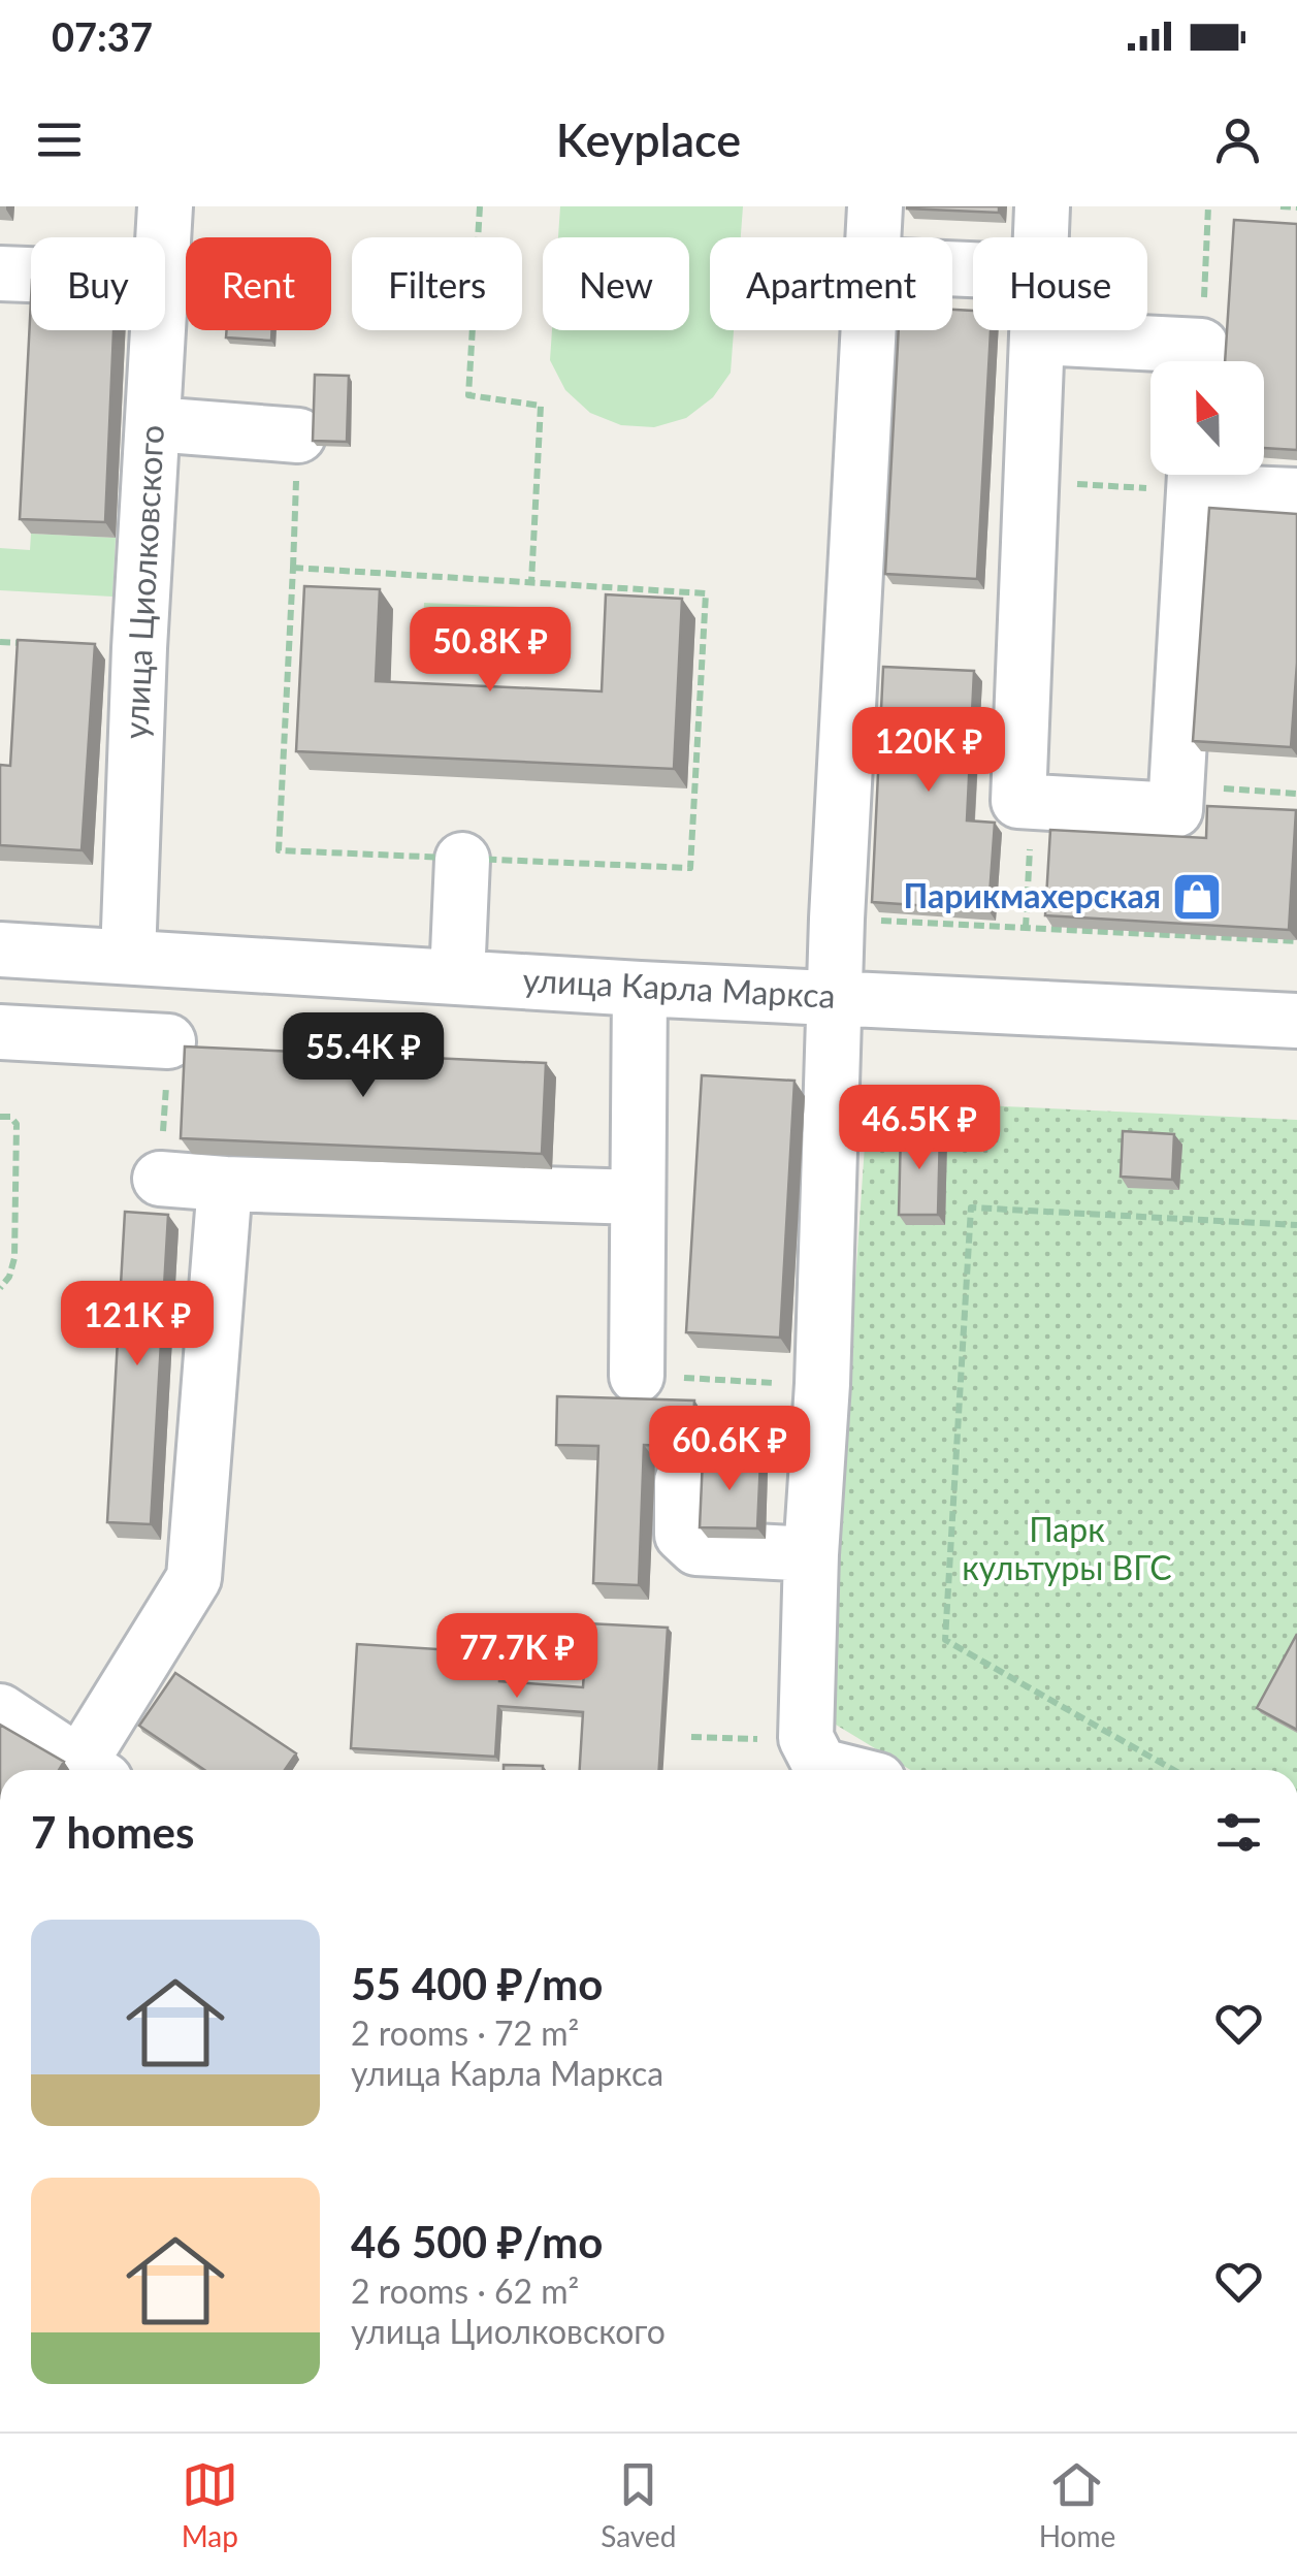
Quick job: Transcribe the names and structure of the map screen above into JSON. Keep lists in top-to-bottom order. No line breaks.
{"streets":{"street":["улица Циолковского","улица Карла Маркса"]},"crossings":[["улица Циолковского","улица Карла Маркса"]],"parks":["Парк культуры ВГС"],"places":{"shop":["Парикмахерская"]},"north":"top","page":{"status":"07:37","header":"Keyplace","chip":["Buy","Rent","Filters","New","Apartment","House"],"price":["50.8K ₽","120K ₽","55.4K ₽","46.5K ₽","121K ₽","60.6K ₽","77.7K ₽"],"heading":"7 homes","list":[{"name":"55 400 ₽/mo","note":"2 rooms · 72 m² · улица Карла Маркса"},{"name":"46 500 ₽/mo","note":"2 rooms · 62 m² · улица Циолковского"}],"tabs":["Map","Saved","Home"]}}
